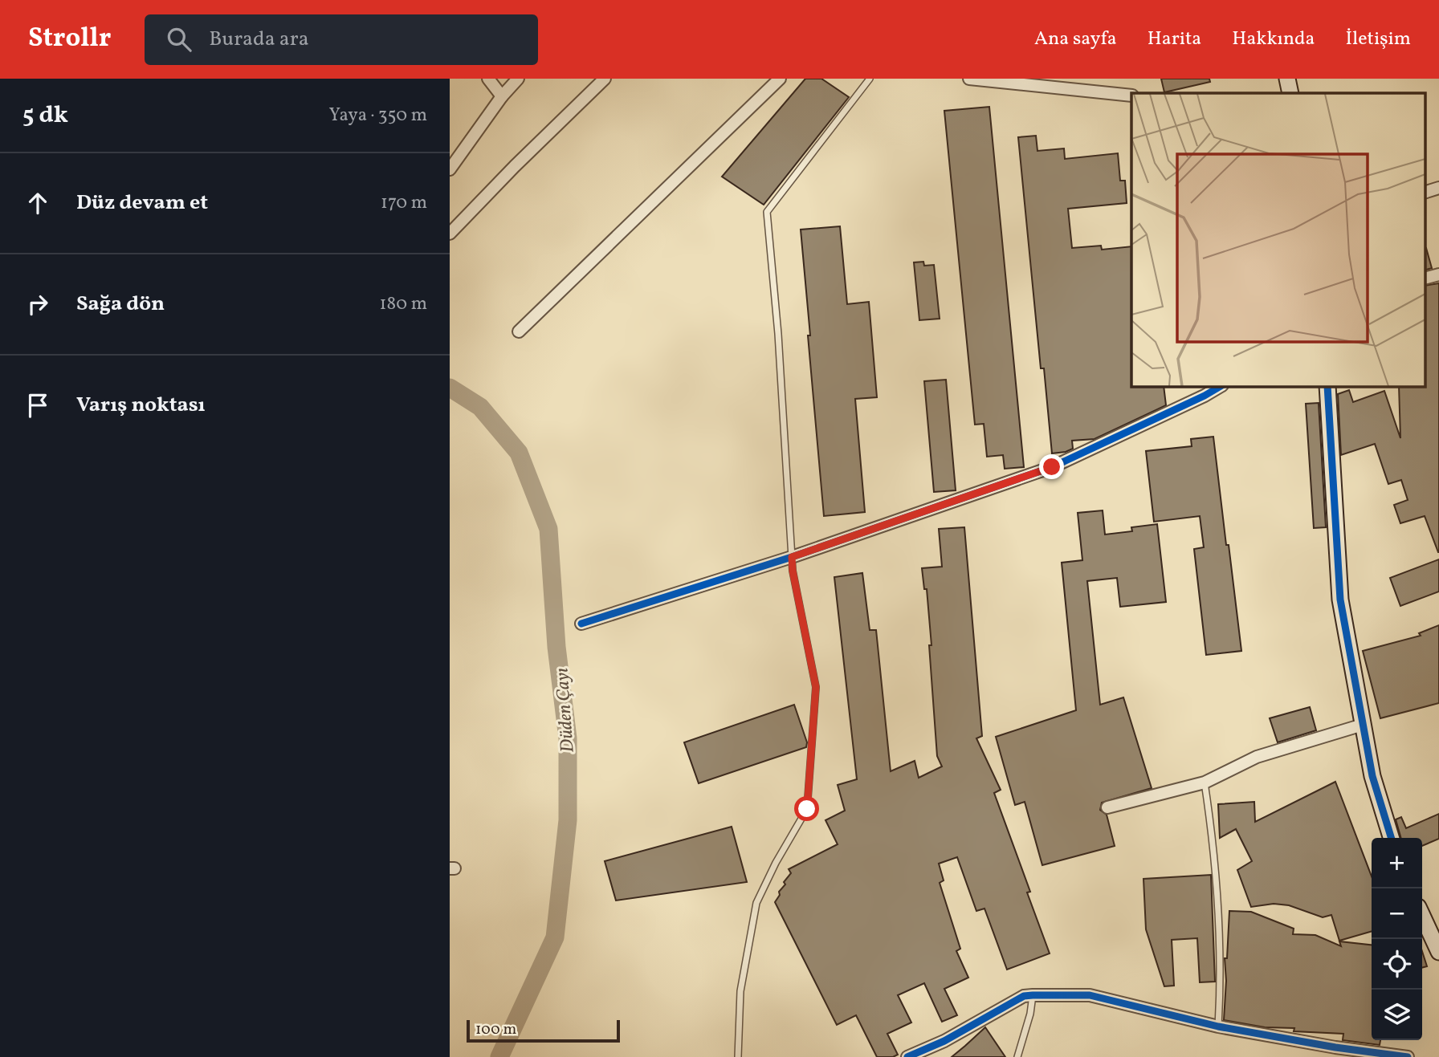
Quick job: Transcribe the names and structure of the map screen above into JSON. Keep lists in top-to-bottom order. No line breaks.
{"water":["Düden Çayı"],"scale_bar":"100 m","page":{"header":"Strollr","search":"Burada ara","nav":["Ana sayfa","Harita","Hakkında","İletişim"],"heading":["5 dk","Yaya · 350 m"],"list":[["Düz devam et","170 m"],["Sağa dön","180 m"],"Varış noktası"],"map_buttons":["+","−"],"scale":"100 m"}}
